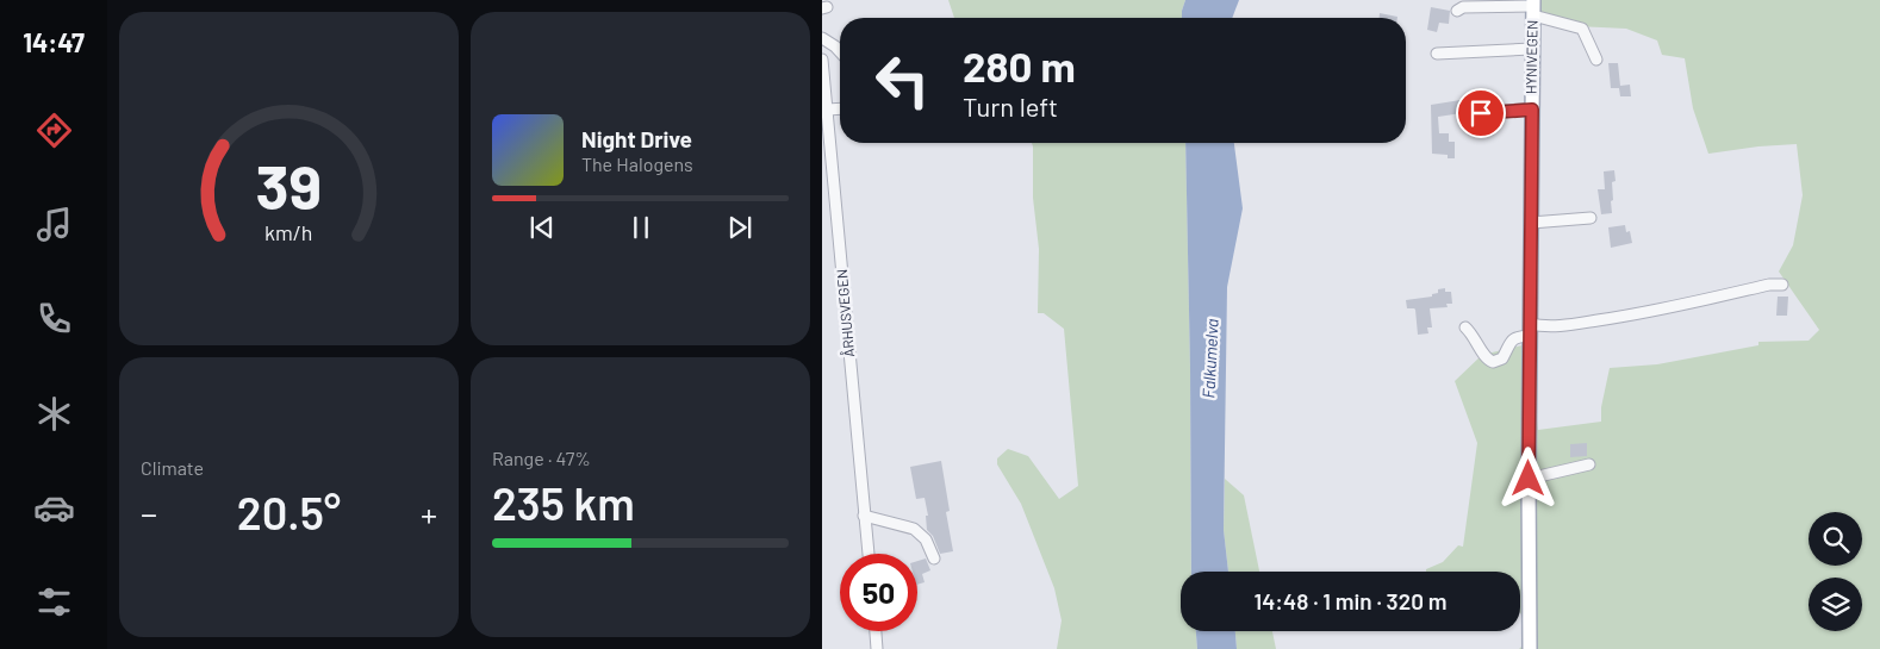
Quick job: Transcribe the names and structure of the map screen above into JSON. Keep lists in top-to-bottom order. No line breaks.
{"streets":{"main road":["HYNIVEGEN"],"street":["ÅRHUSVEGEN"]},"water":["Falkumelva"],"page":{"tabs":"14:47","turn":["280 m","Turn left"],"song":["Night Drive","The Halogens"],"tile":["Climate",["Range · 47%","235 km"]],"heat":["−","20.5°","+"],"limit":"50","trip":"14:48 · 1 min · 320 m","gauge":["39","km/h"]}}
